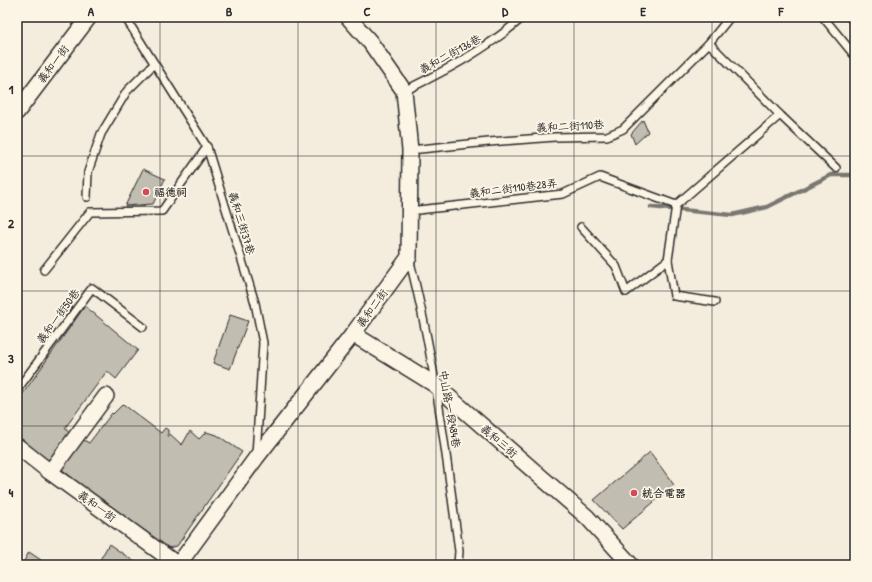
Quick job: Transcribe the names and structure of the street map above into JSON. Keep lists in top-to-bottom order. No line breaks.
{"streets":{"street":["義和一街","義和二街","義和三街"],"lane":["義和二街136巷","義和二街110巷","義和二街110巷28弄","義和三街37巷","義和一街50巷","中山路一段484巷"]},"crossings":[["義和一街","義和二街"],["義和三街37巷","義和二街"],["義和二街","中山路一段484巷"],["義和二街","義和三街"],["中山路一段484巷","義和三街"]],"places":["福德祠","統合電器"],"grid":{"columns":["A","B","C","D","E","F"],"rows":["1","2","3","4"]}}
